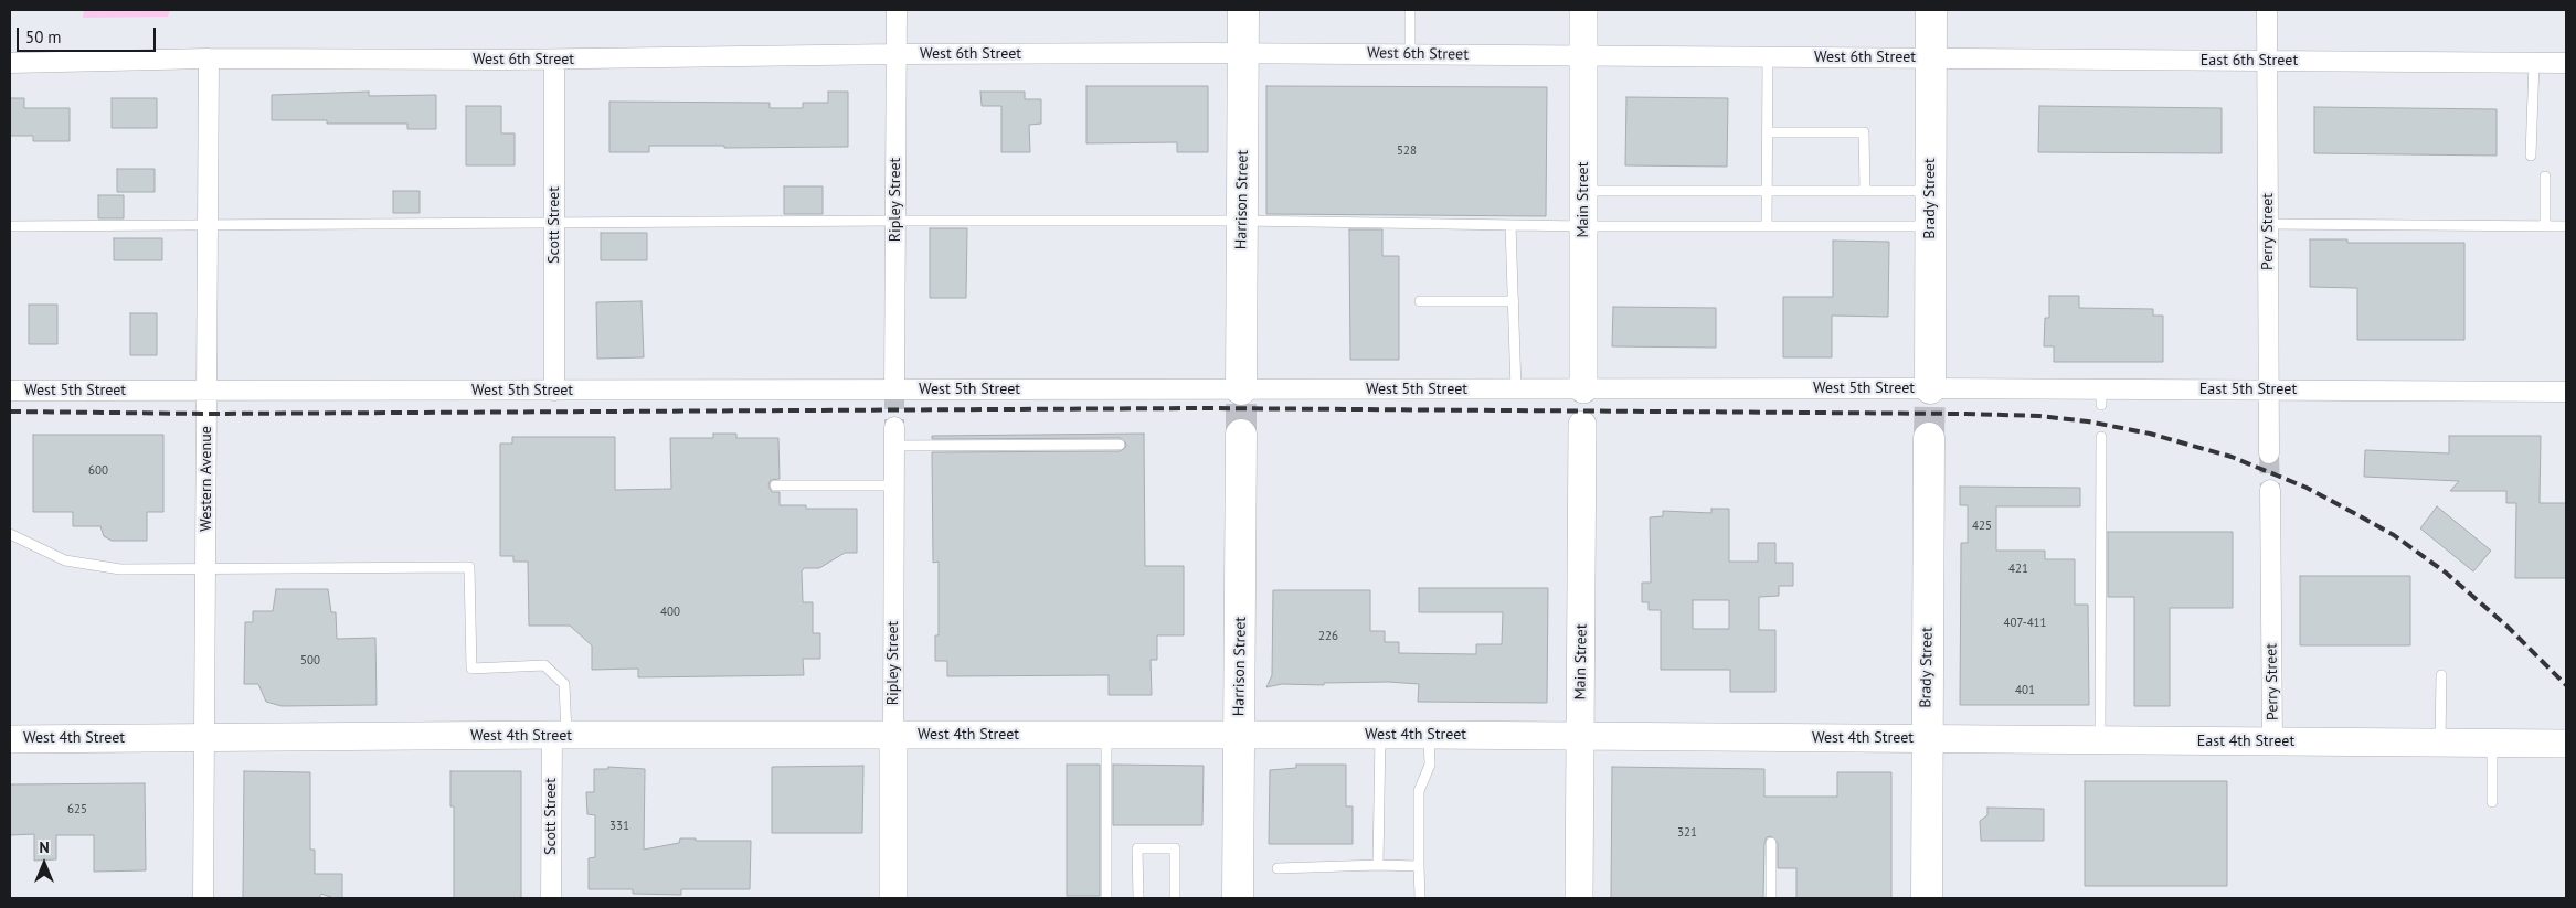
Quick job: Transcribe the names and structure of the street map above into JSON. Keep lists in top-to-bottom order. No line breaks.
{"streets":{"highway":["Brady Street","Harrison Street"],"main road":["Ripley Street","Main Street","West 4th Street","East 4th Street"],"street":["West 6th Street","East 6th Street","Scott Street","Perry Street","West 5th Street","East 5th Street","Western Avenue"]},"crossings":[["West 6th Street","East 6th Street"],["West 6th Street","Brady Street"],["West 6th Street","Ripley Street"],["West 6th Street","Harrison Street"],["West 6th Street","Main Street"],["West 6th Street","Scott Street"],["West 6th Street","Western Avenue"],["East 6th Street","Brady Street"],["East 6th Street","Perry Street"],["Brady Street","West 5th Street"],["Brady Street","East 5th Street"],["Brady Street","West 4th Street"],["Brady Street","East 4th Street"],["Ripley Street","West 5th Street"],["Ripley Street","West 4th Street"],["Harrison Street","West 5th Street"],["Harrison Street","West 4th Street"],["Main Street","West 5th Street"],["Main Street","West 4th Street"],["Scott Street","West 5th Street"],["Scott Street","West 4th Street"],["Perry Street","East 5th Street"],["Perry Street","East 4th Street"],["West 5th Street","East 5th Street"],["West 5th Street","Western Avenue"],["Western Avenue","West 4th Street"],["West 4th Street","East 4th Street"]],"house_numbers":["528","600","425","421","400","407-411","226","500","401","625","331","321"],"scale_bar":"50 m","north":"top"}
